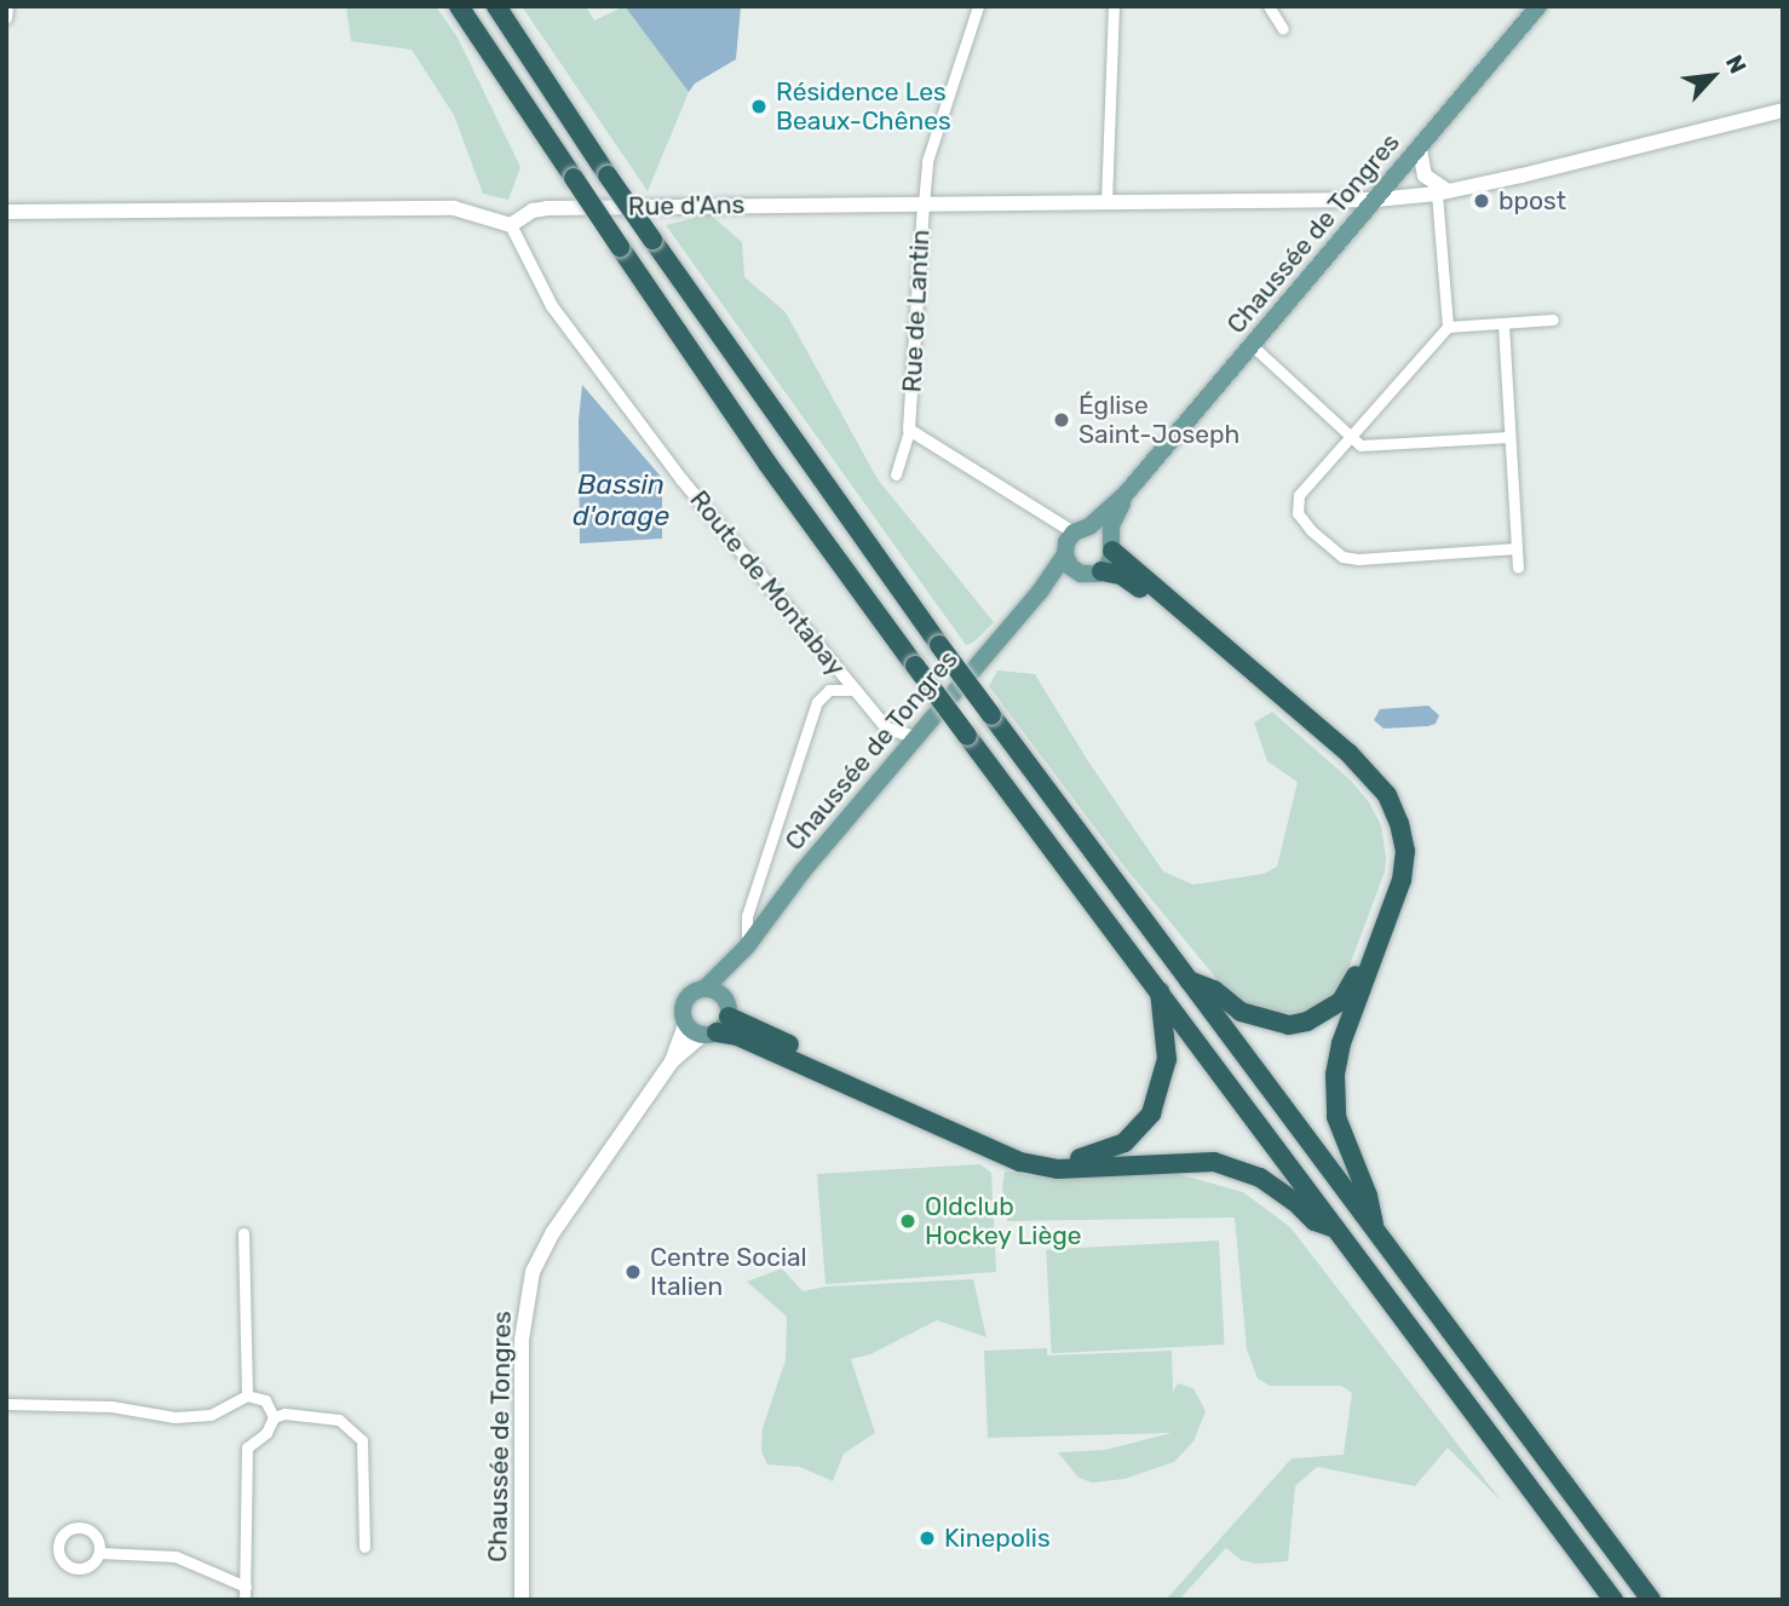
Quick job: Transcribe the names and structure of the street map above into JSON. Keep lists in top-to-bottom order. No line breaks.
{"streets":{"main road":["Rue d'Ans","Chaussée de Tongres"],"street":["Rue de Lantin","Route de Montabay"]},"crossings":[["Rue d'Ans","Chaussée de Tongres"],["Rue d'Ans","Rue de Lantin"],["Rue d'Ans","Route de Montabay"],["Chaussée de Tongres","Rue de Lantin"],["Chaussée de Tongres","Route de Montabay"]],"water":["Bassin d'orage"],"places":["Résidence Les Beaux-Chênes","bpost","Église Saint-Joseph","Oldclub Hockey Liège","Centre Social Italien","Kinepolis"],"north":"top right"}
